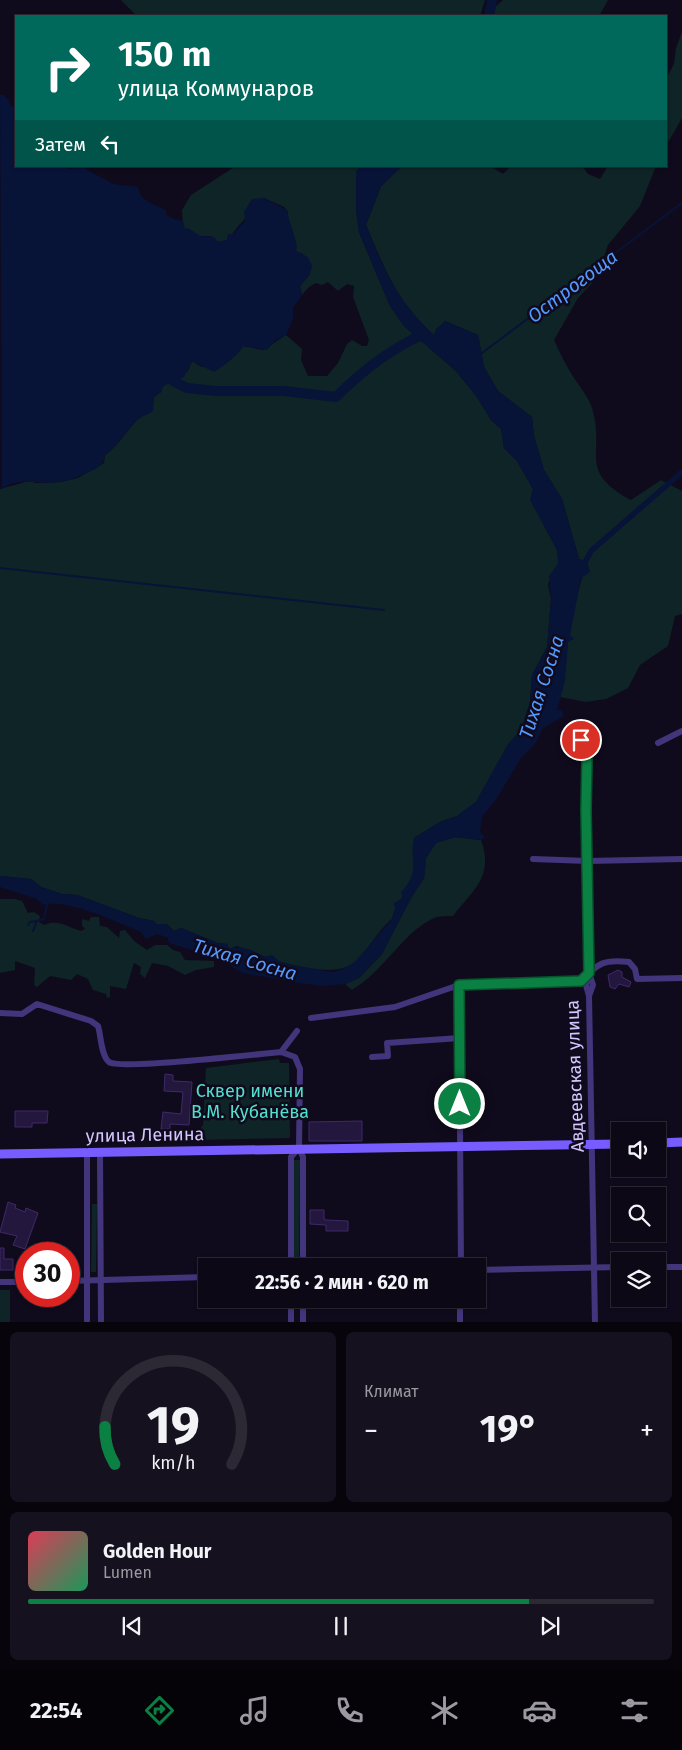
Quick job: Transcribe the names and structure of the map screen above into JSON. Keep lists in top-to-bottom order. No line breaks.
{"streets":{"main road":["улица Ленина"],"street":["Авдеевская улица"]},"crossings":[["Авдеевская улица","улица Ленина"]],"water":["Острогоща","Тихая Сосна"],"parks":["Сквер имени В.М. Кубанёва"],"page":{"turn":["150 m","улица Коммунаров"],"then":"Затем","limit":"30","trip":"22:56 · 2 мин · 620 m","tile":"Климат","heat":["−","19°","+"],"song":["Golden Hour","Lumen"],"tabs":"22:54","gauge":["19","km/h"]}}
